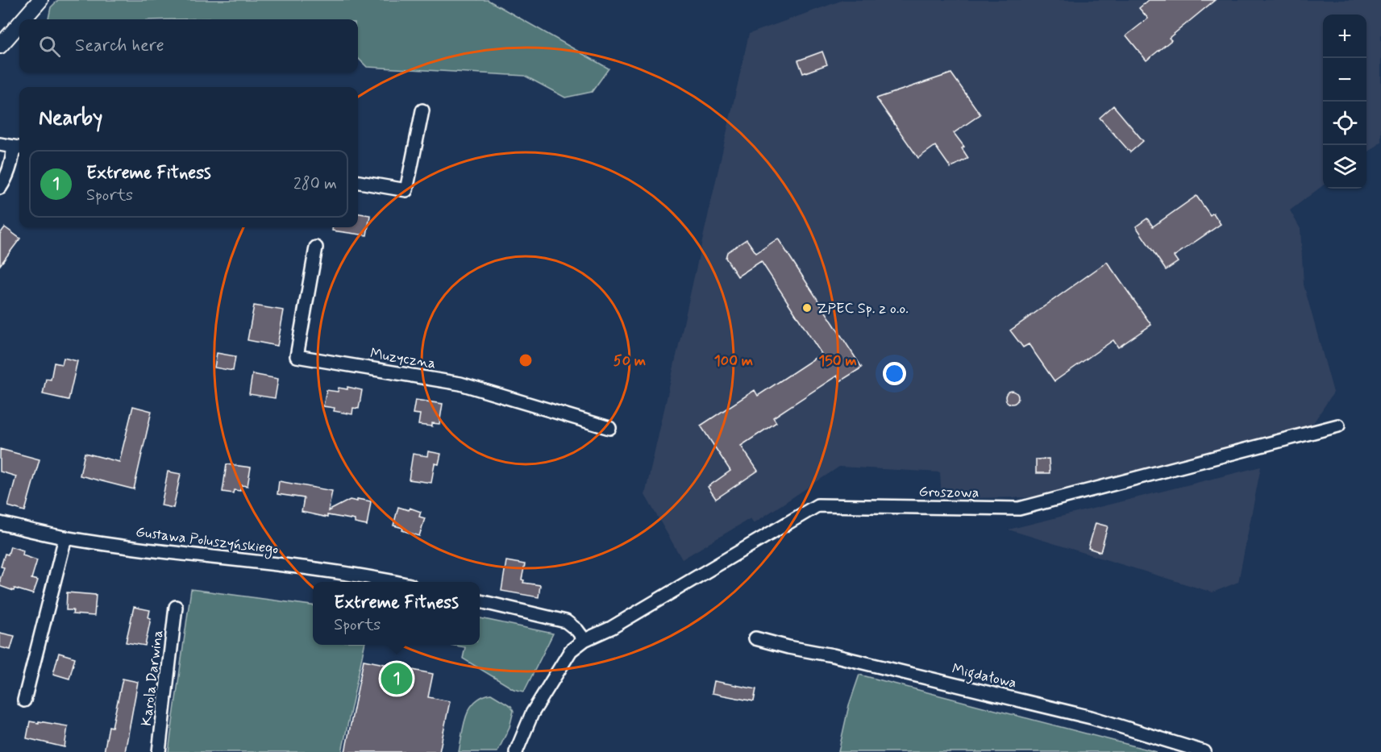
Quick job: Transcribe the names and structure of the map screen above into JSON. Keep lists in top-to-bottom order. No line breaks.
{"streets":{"street":["Muzyczna","Groszowa","Gustawa Poluszyńskiego","Migdałowa","Karola Darwina"]},"places":["ZPEC Sp. z o.o."],"page":{"map_buttons":["+","−"],"search":"Search here","heading":"Nearby","list":[{"mark":"1","name":"Extreme Fitness","note":"Sports","value":"280 m"}],"popup":["Extreme Fitness","Sports"],"pins":"1"},"rings":["50 m","100 m","150 m"]}
